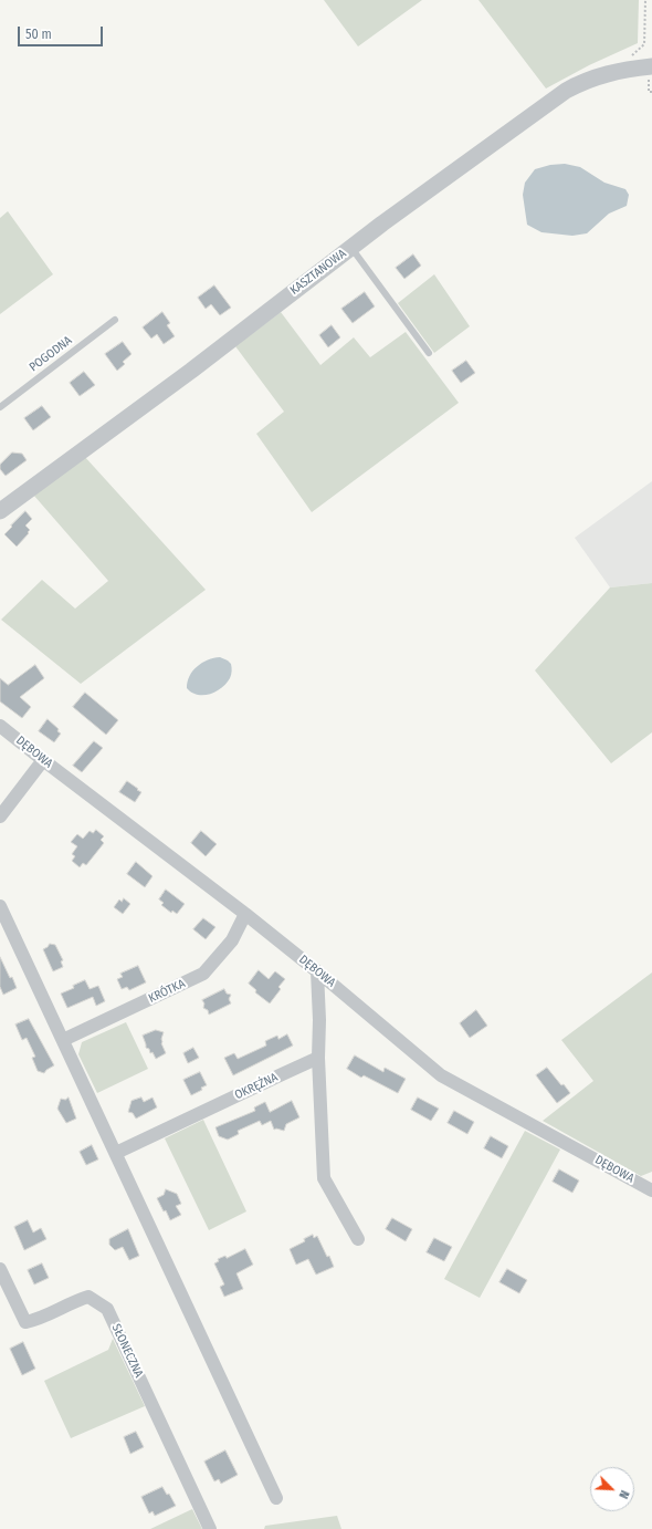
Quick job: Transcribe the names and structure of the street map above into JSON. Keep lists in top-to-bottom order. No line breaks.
{"streets":{"street":["KASZTANOWA","DĘBOWA","KRÓTKA","OKRĘŻNA","SŁONECZNA"],"lane":["POGODNA"]},"crossings":[["DĘBOWA","KRÓTKA"]],"scale_bar":"50 m","north":"bottom right"}
